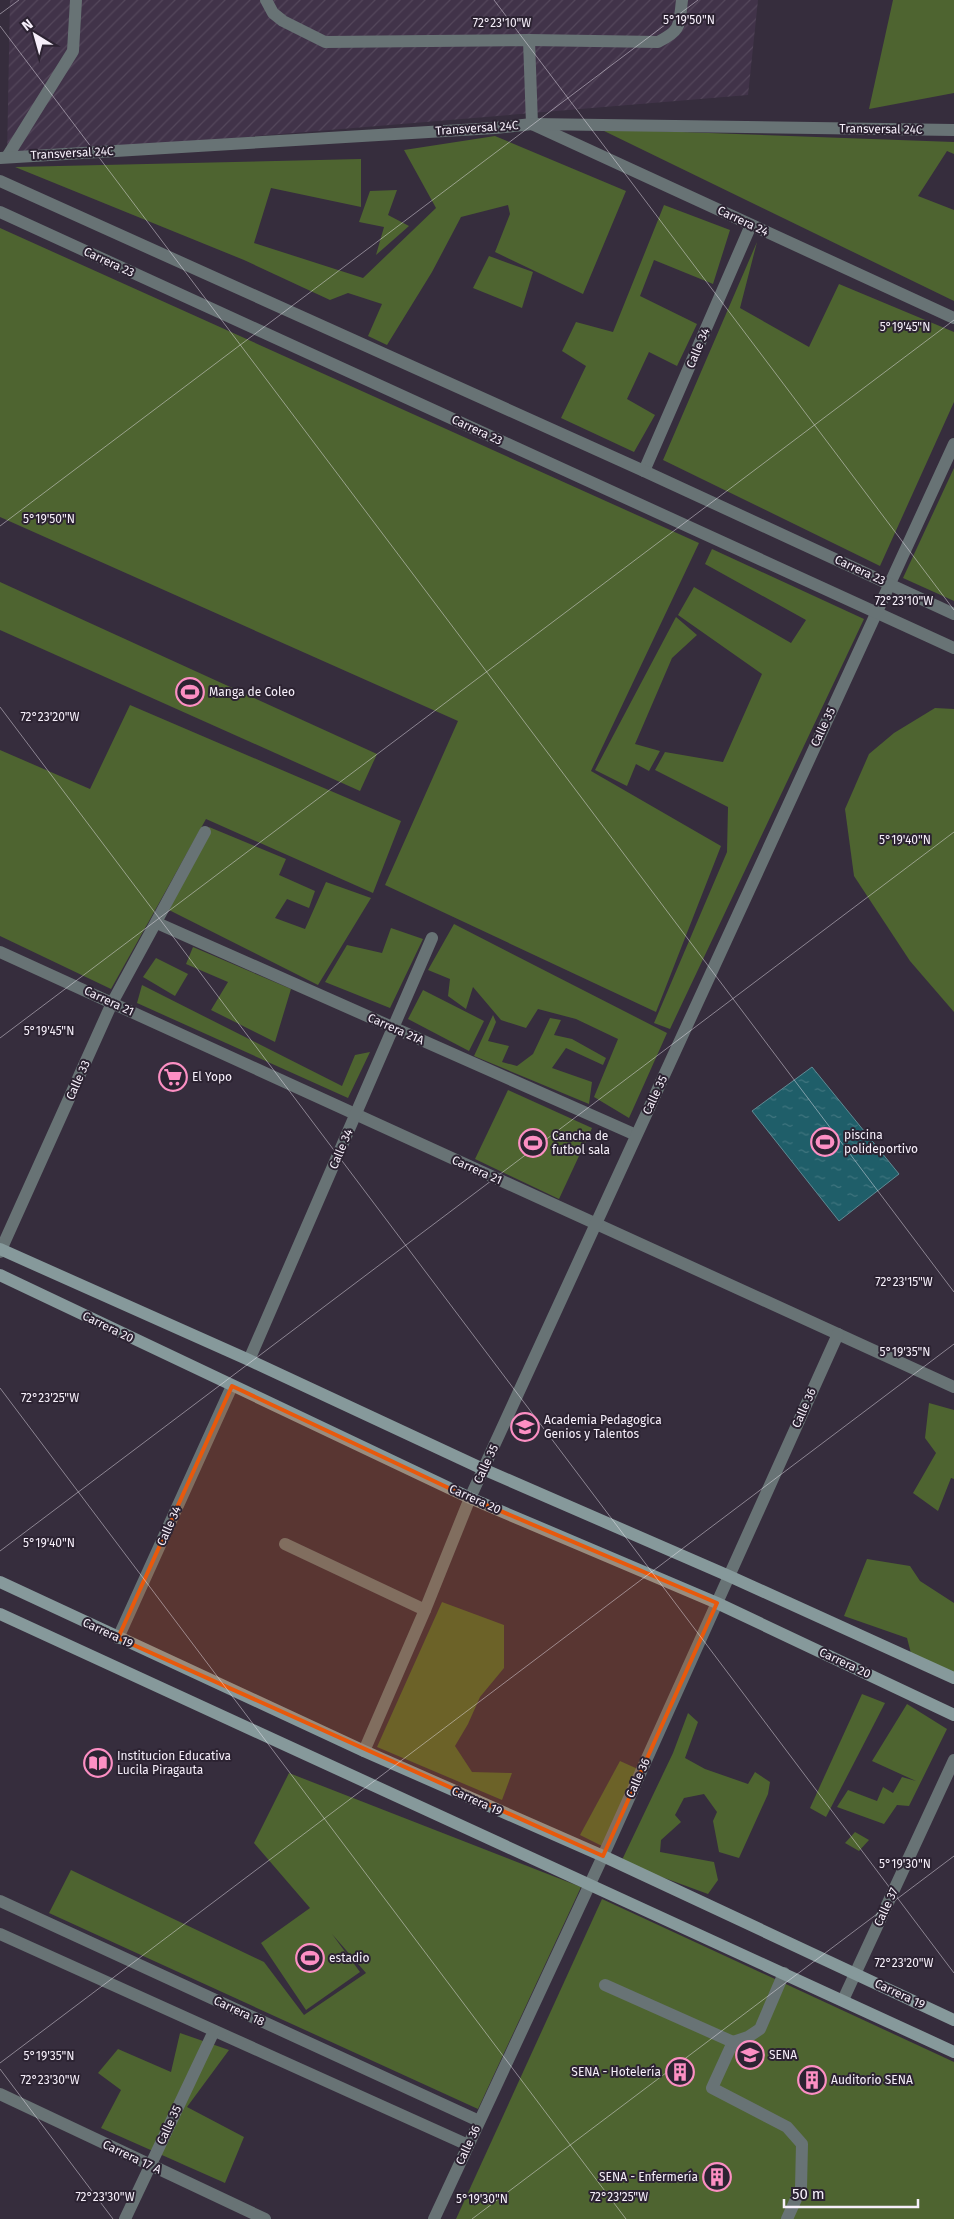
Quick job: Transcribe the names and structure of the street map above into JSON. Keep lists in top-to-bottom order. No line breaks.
{"streets":{"main road":["Carrera 20","Carrera 19"],"street":["Transversal 24C","Carrera 24","Carrera 23","Calle 34","Calle 35","Carrera 21","Carrera 21A","Calle 33","Calle 36","Calle 37","Carrera 18","Carrera 17 A"]},"crossings":[["Transversal 24C","Carrera 24"],["Carrera 24","Calle 34"],["Carrera 23","Calle 34"],["Carrera 23","Calle 35"],["Calle 34","Carrera 21"],["Calle 34","Carrera 21A"],["Calle 34","Carrera 20"],["Calle 34","Carrera 19"],["Calle 35","Carrera 21"],["Calle 35","Carrera 21A"],["Calle 35","Carrera 20"],["Calle 35","Carrera 19"],["Calle 35","Carrera 17 A"],["Carrera 21","Calle 33"],["Carrera 21","Calle 36"],["Carrera 21A","Calle 33"],["Carrera 20","Calle 36"],["Calle 36","Carrera 19"],["Calle 36","Carrera 18"],["Carrera 19","Calle 37"]],"places":{"sports":["Manga de Coleo","piscina polideportivo","Cancha de futbol sala","estadio"],"supermarket":["El Yopo"],"school or university":["Academia Pedagogica Genios y Talentos","SENA"],"library":["Institucion Educativa Lucila Piragauta"],"building":["SENA - Hotelería","Auditorio SENA","SENA - Enfermería"]},"scale_bar":"50 m","north":"top left","coordinates":["5°19'50\"N","72°23'10\"W","5°19'45\"N","72°23'20\"W","5°19'40\"N","72°23'15\"W","5°19'35\"N","72°23'25\"W","5°19'30\"N","72°23'30\"W"]}
